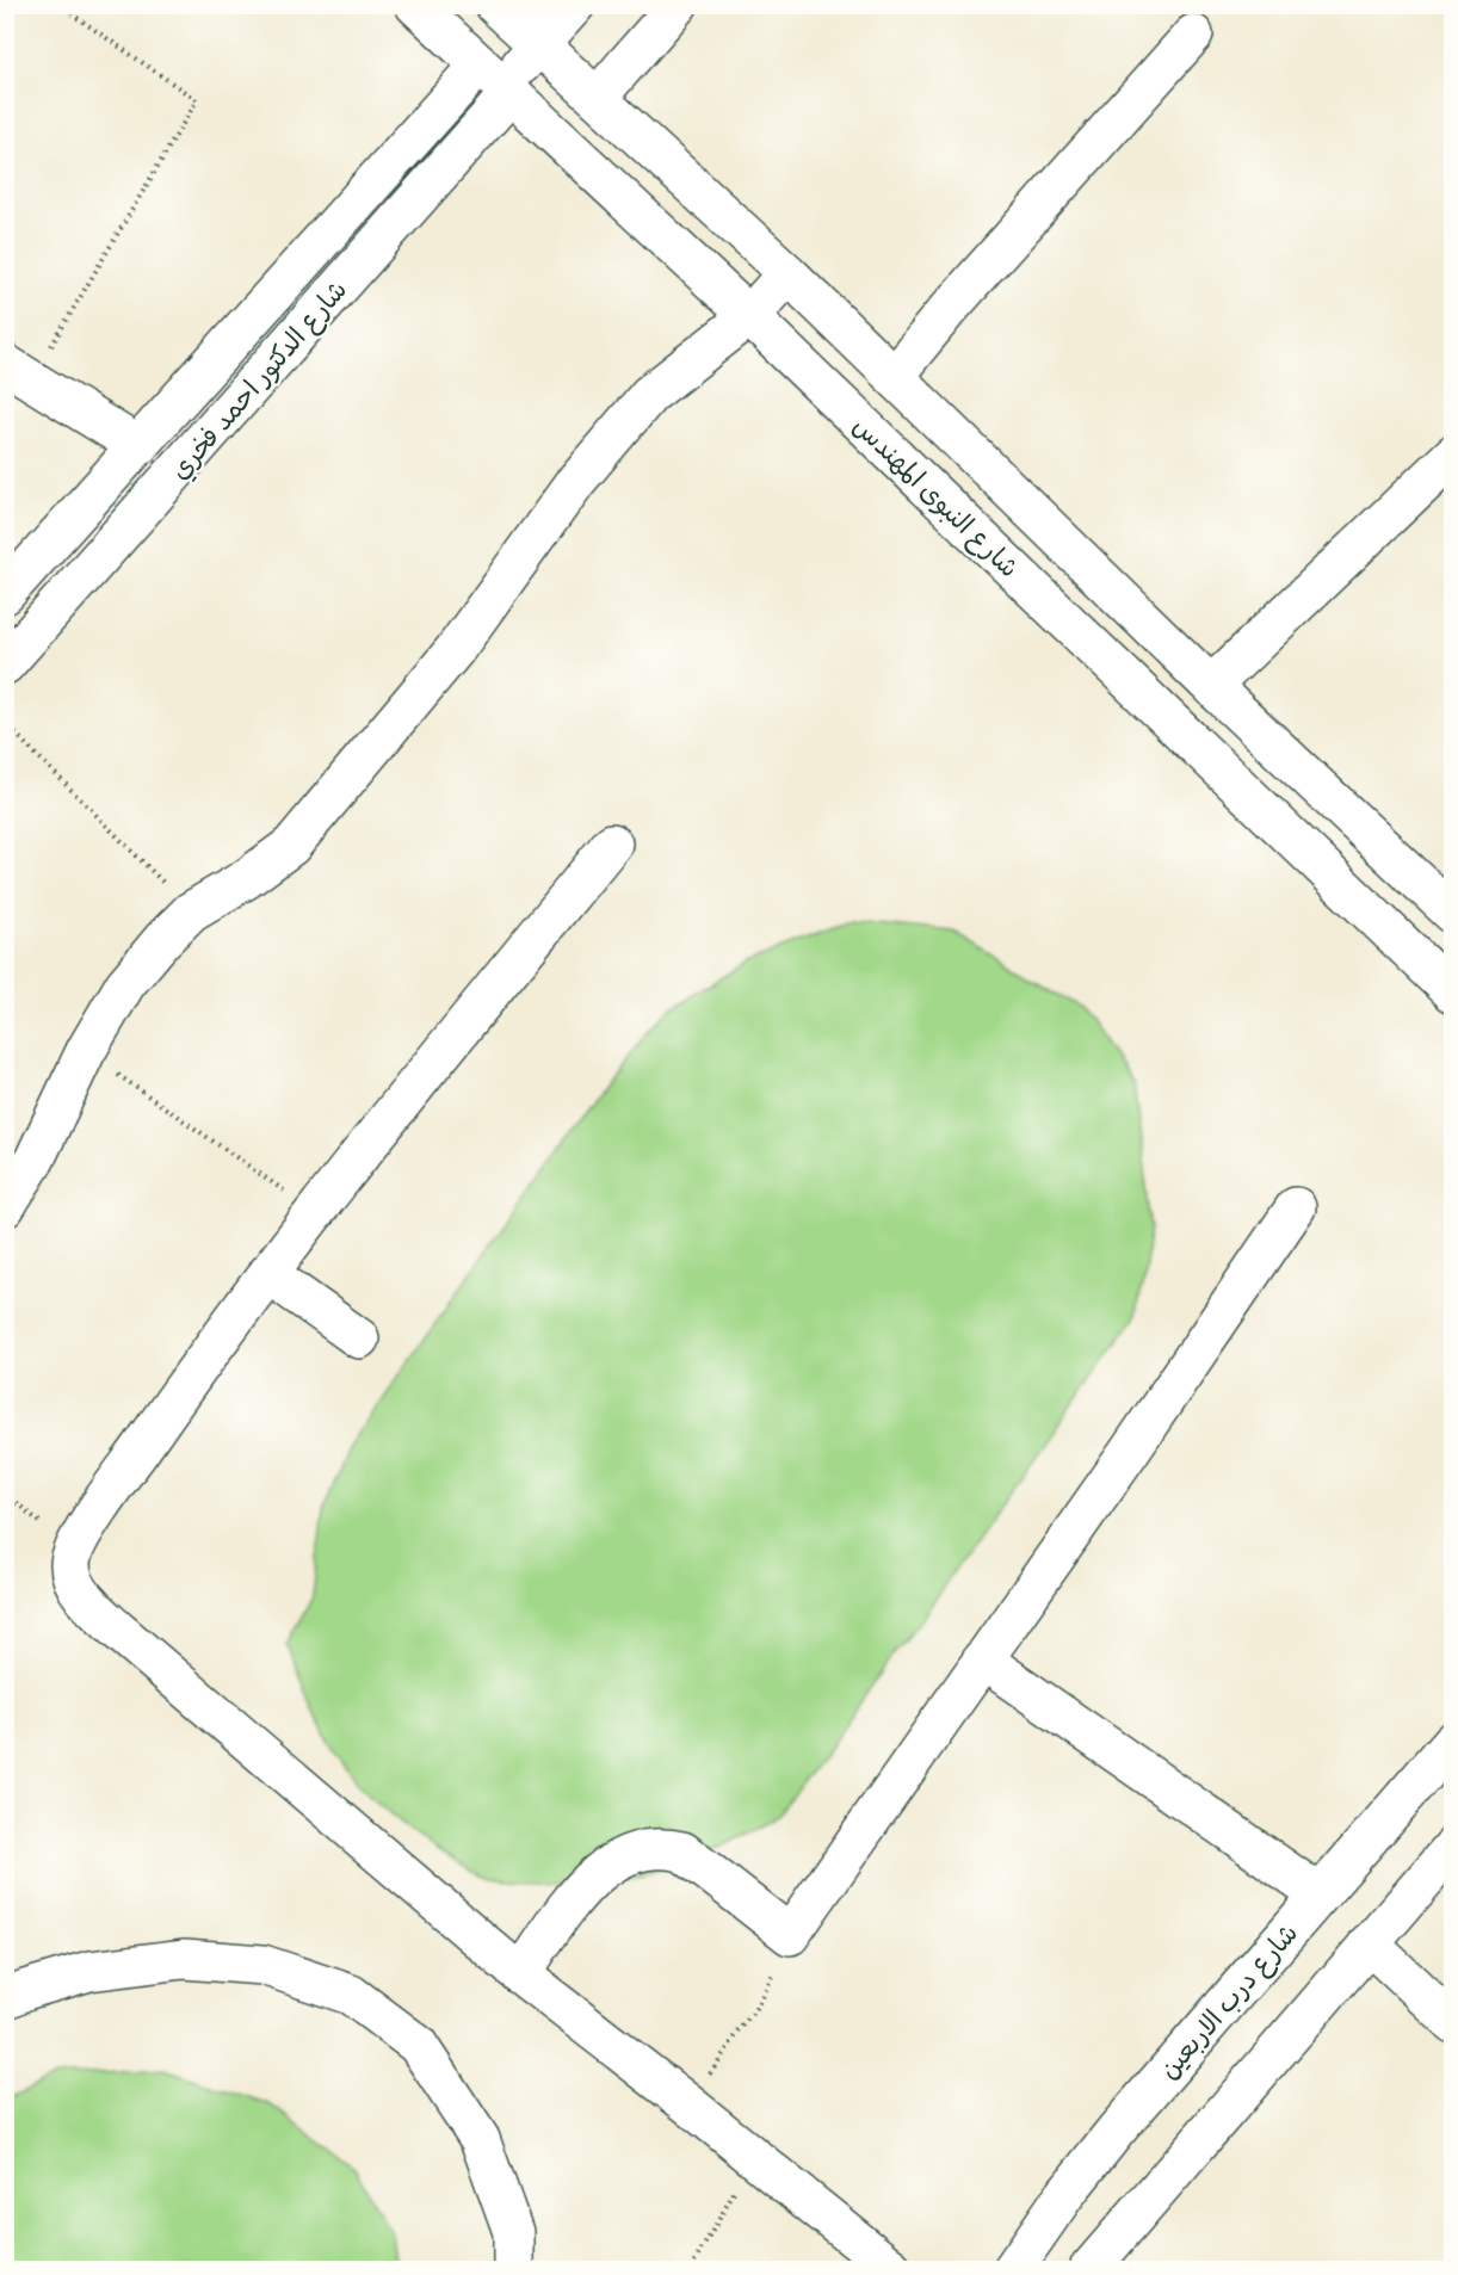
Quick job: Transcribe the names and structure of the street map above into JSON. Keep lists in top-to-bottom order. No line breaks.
{"streets":{"main road":["شارع الدكتور احمد فخري","شارع النبوى المهندس","شارع درب الاربعين"]},"crossings":[["شارع الدكتور احمد فخري","شارع النبوى المهندس"]]}
